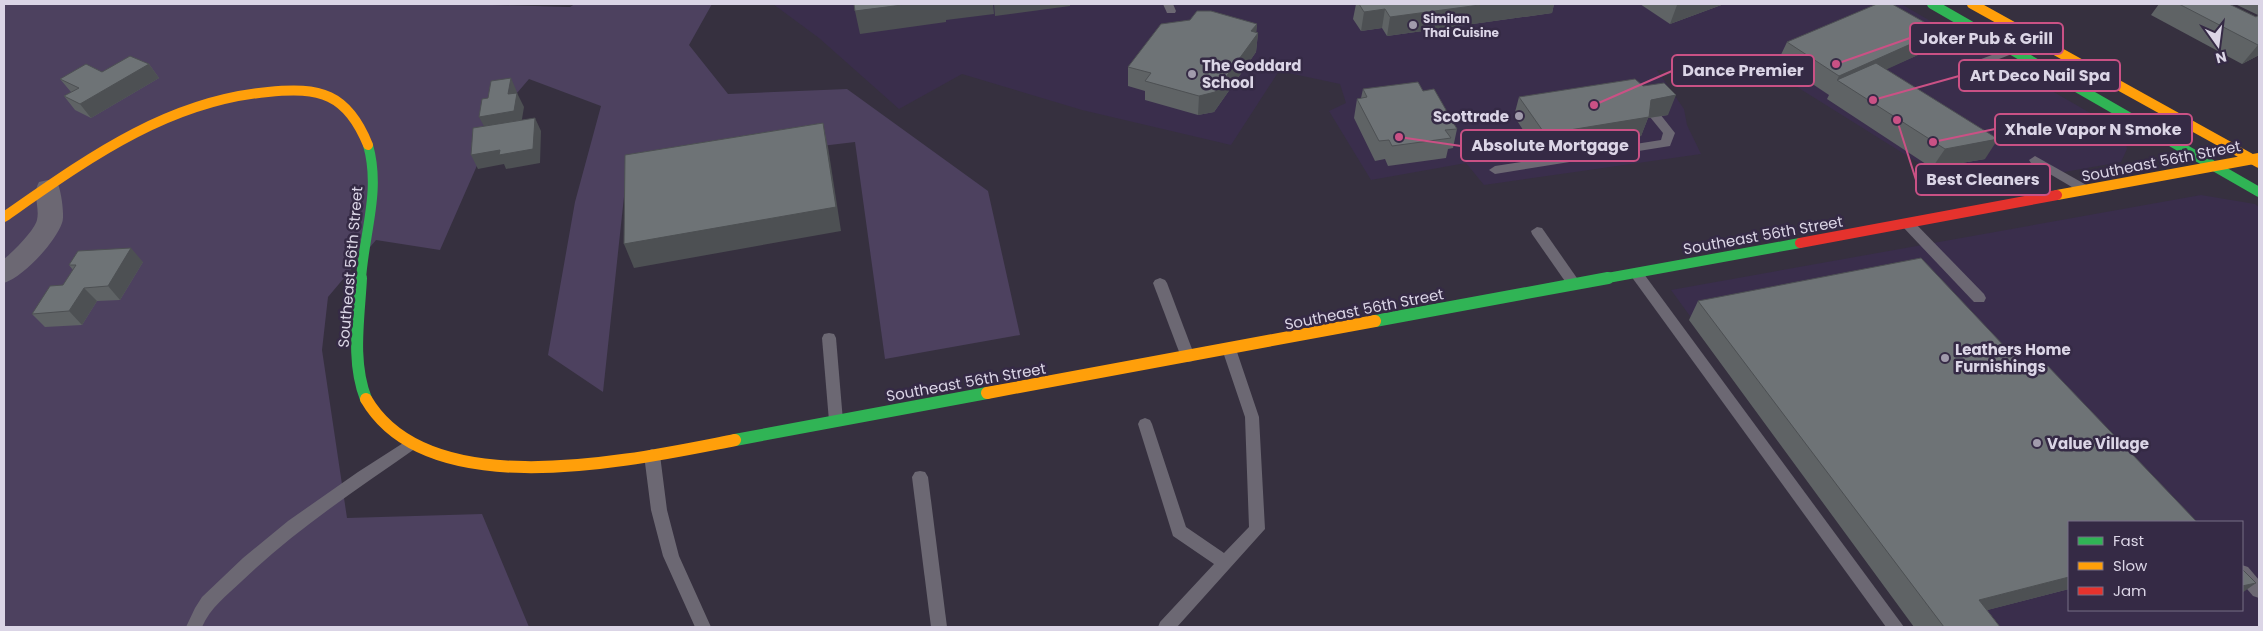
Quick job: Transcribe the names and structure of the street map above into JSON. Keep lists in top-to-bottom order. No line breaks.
{"streets":{"street":["Southeast 56th Street"]},"places":["Similan Thai Cuisine","Joker Pub & Grill","The Goddard School","Art Deco Nail Spa","Dance Premier","Scottrade","Best Cleaners","Absolute Mortgage","Xhale Vapor N Smoke","Leathers Home Furnishings","Value Village"],"legend":["Fast","Slow","Jam"],"north":"bottom"}
